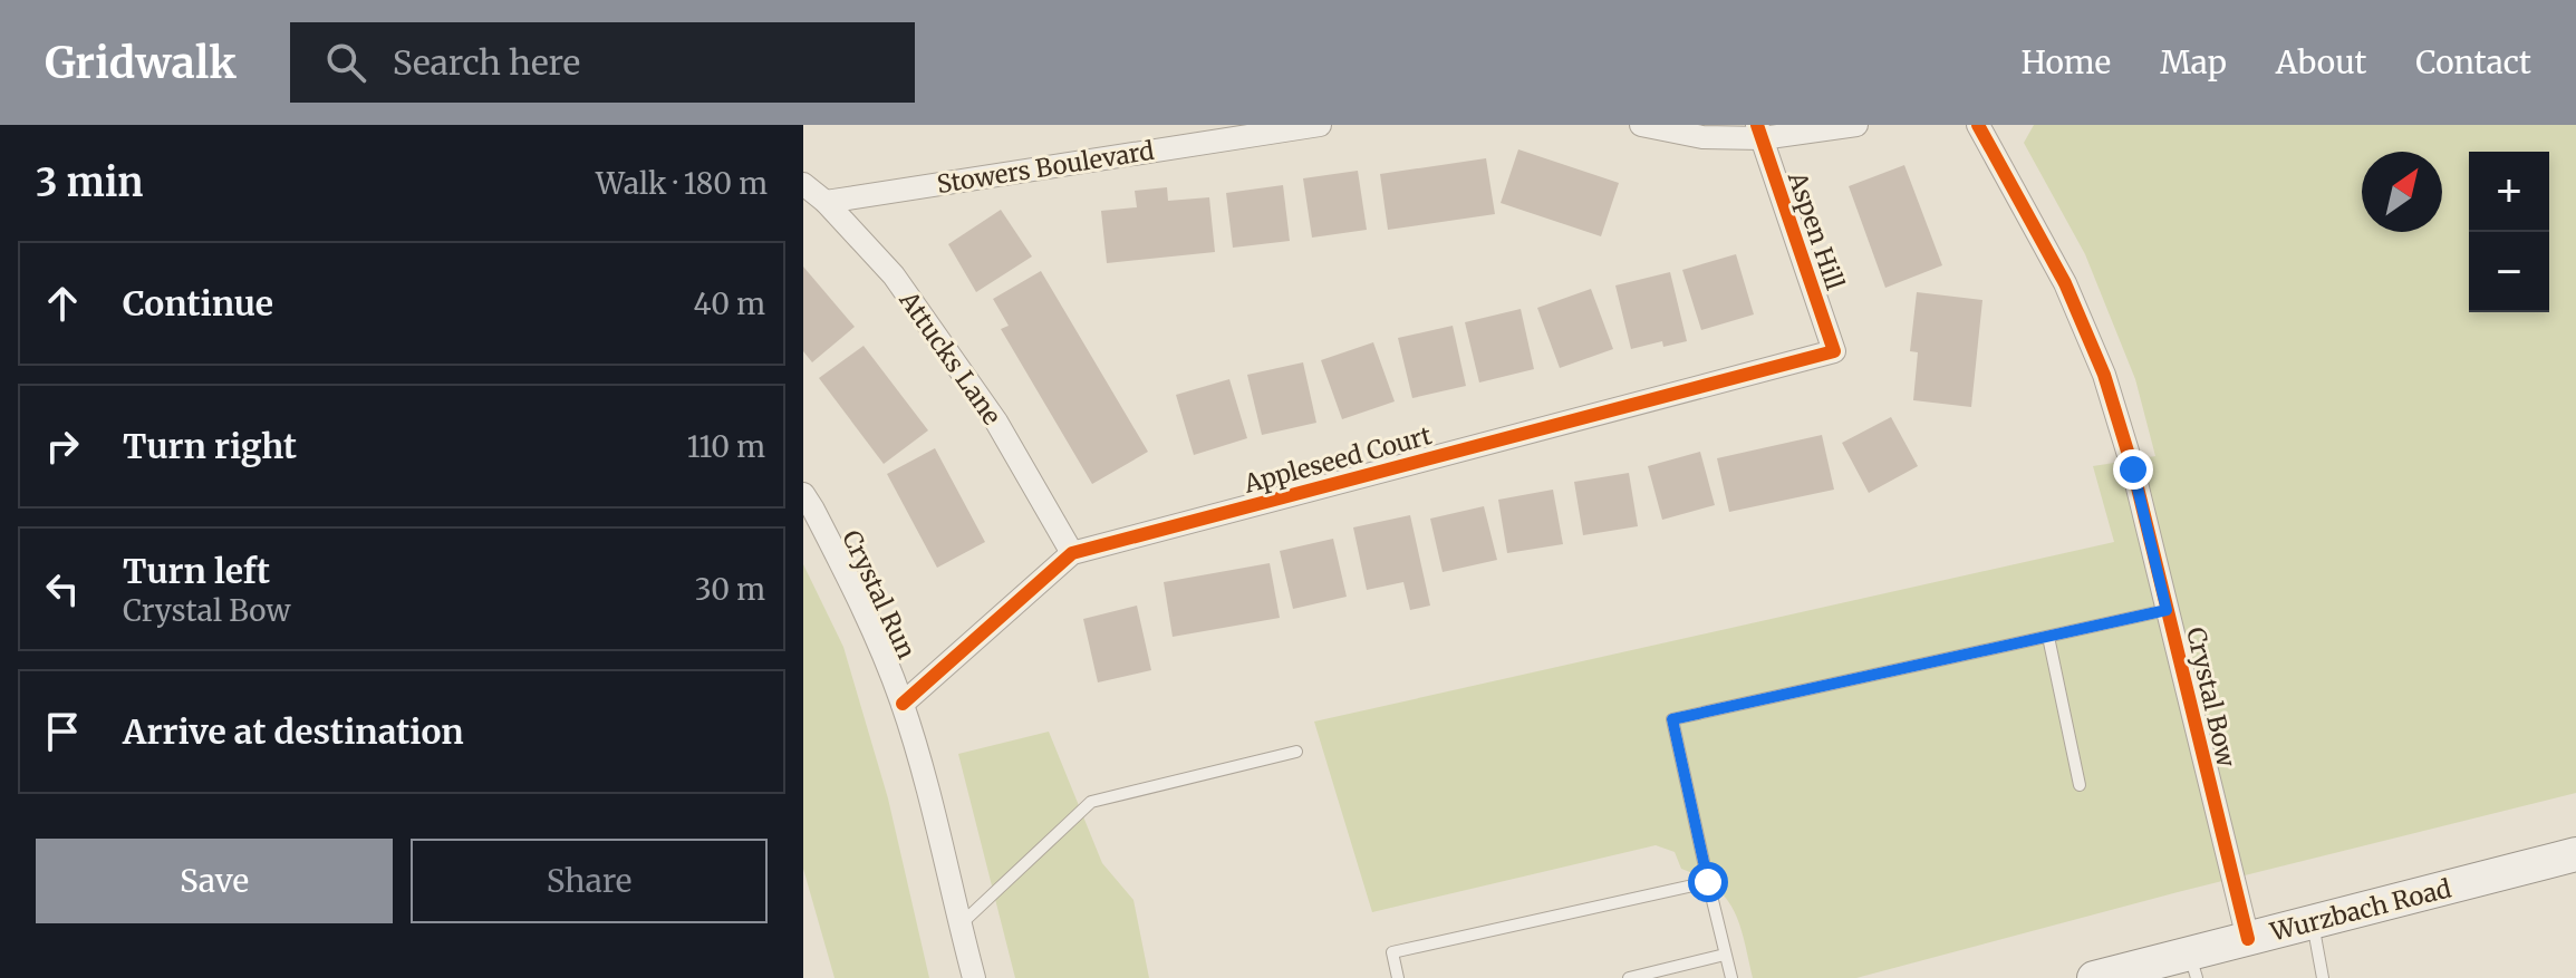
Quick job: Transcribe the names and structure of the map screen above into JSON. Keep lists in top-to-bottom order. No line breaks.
{"streets":{"main road":["Wurzbach Road"],"street":["Stowers Boulevard","Aspen Hill","Attucks Lane","Appleseed Court","Crystal Run","Crystal Bow"]},"crossings":[["Stowers Boulevard","Attucks Lane"],["Aspen Hill","Appleseed Court"],["Attucks Lane","Appleseed Court"],["Appleseed Court","Crystal Run"],["Crystal Bow","Wurzbach Road"]],"north":"top right","page":{"header":"Gridwalk","search":"Search here","nav":["Home","Map","About","Contact"],"heading":["3 min","Walk · 180 m"],"map_buttons":["+","−"],"list":[["Continue","40 m"],["Turn right","110 m"],["Turn left","Crystal Bow","30 m"],"Arrive at destination"],"buttons":["Save","Share"]}}
